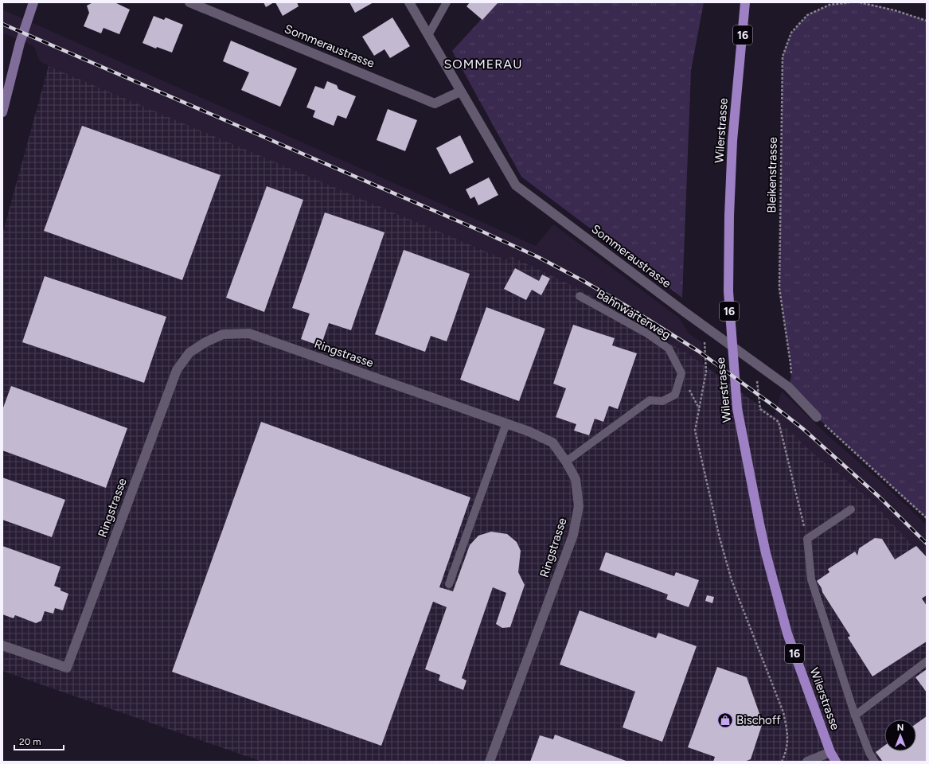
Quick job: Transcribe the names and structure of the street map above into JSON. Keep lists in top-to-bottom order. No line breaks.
{"streets":{"main road":["16","Wilerstrasse"],"street":["Sommeraustrasse","Ringstrasse"],"lane":["Bahnwärterweg"],"path":["Bleikenstrasse"]},"crossings":[["Sommeraustrasse","Bleikenstrasse"],["Bahnwärterweg","Ringstrasse"]],"districts":["SOMMERAU"],"places":{"shop":["Bischoff"]},"scale_bar":"20 m","north":"top"}
